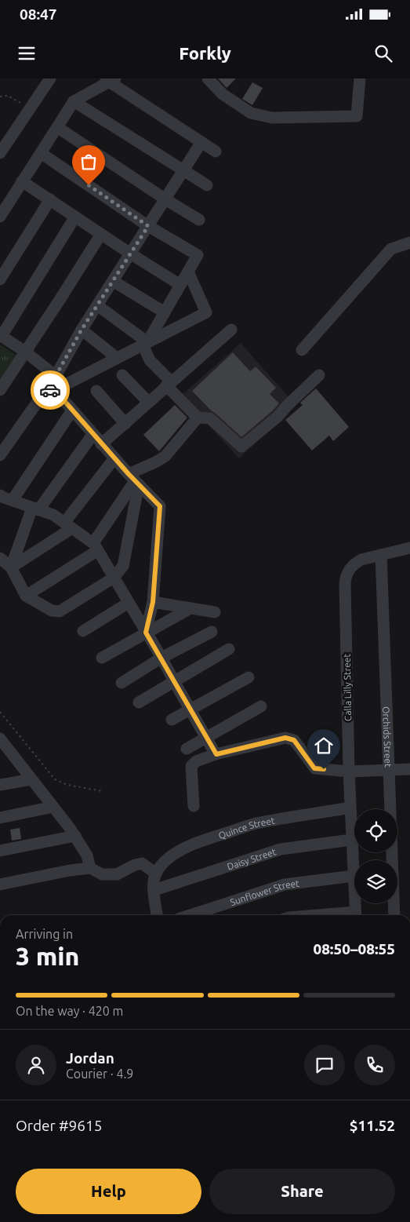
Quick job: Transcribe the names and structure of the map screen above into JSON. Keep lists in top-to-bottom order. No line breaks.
{"streets":{"street":["Calla Lilly Street","Orchids Street","Quince Street","Daisy Street","Sunflower Street"]},"crossings":[["Calla Lilly Street","Orchids Street"],["Calla Lilly Street","Quince Street"],["Calla Lilly Street","Daisy Street"],["Calla Lilly Street","Sunflower Street"]],"page":{"status":"08:47","header":"Forkly","heading":["3 min","Arriving in","08:50–08:55"],"panel":["Jordan","Courier · 4.9","Order #9615","$11.52"],"bar":"On the way · 420 m","buttons":["Help","Share"]}}
